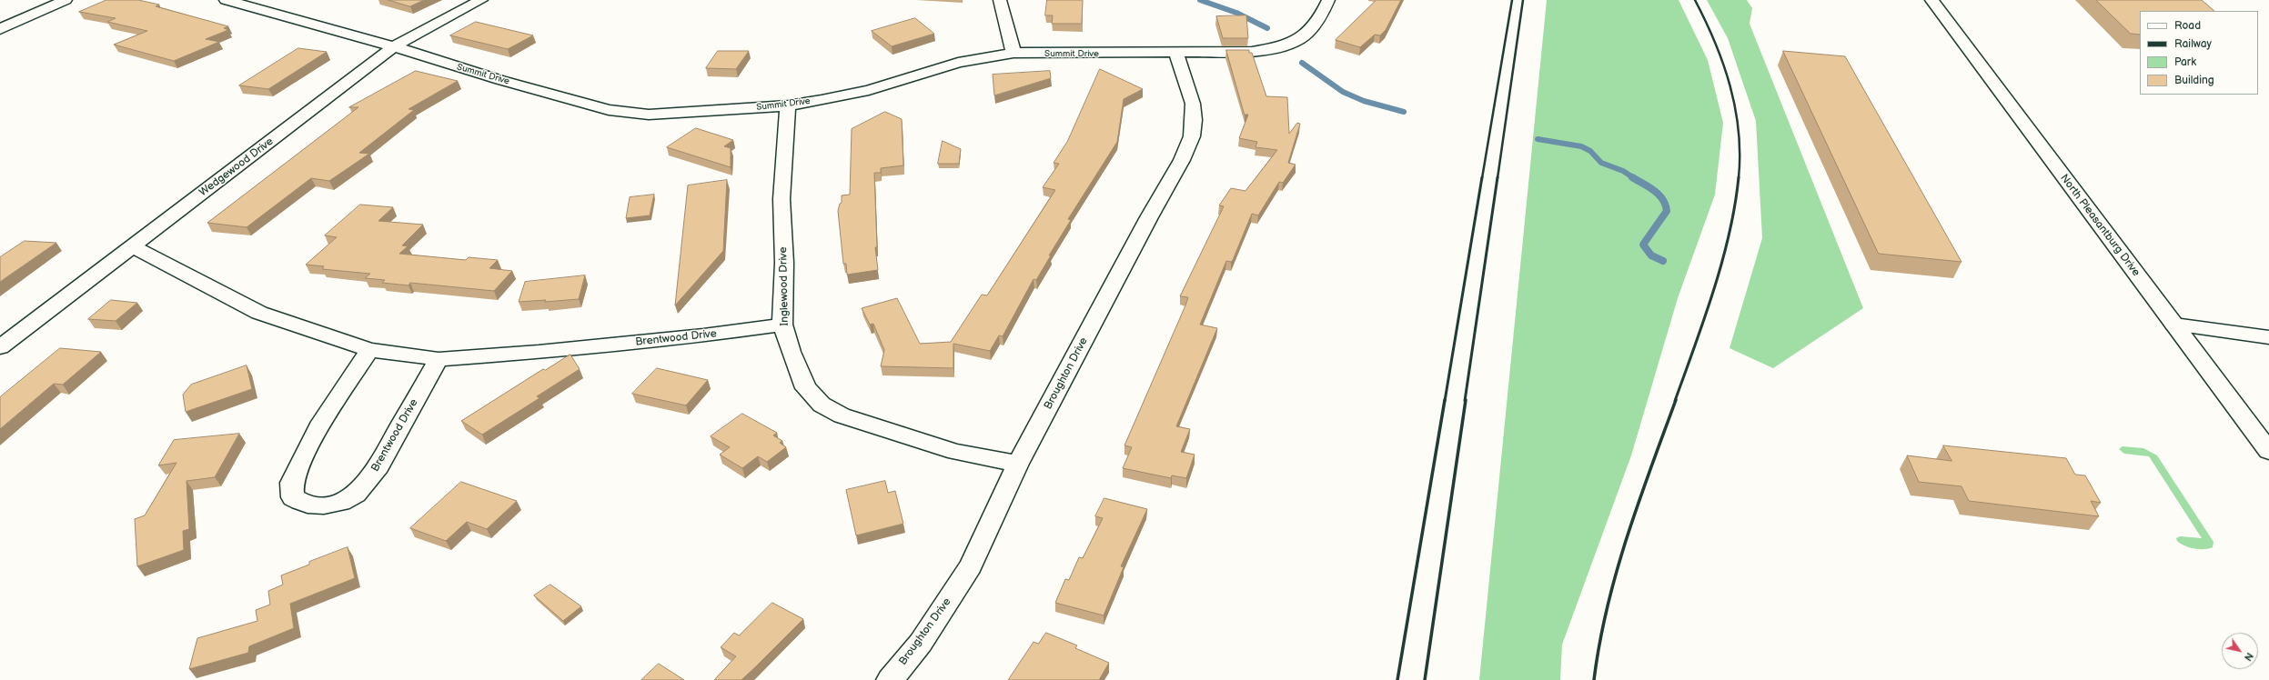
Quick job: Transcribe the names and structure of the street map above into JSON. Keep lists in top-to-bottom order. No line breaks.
{"streets":{"street":["Summit Drive","Wedgewood Drive","North Pleasantburg Drive","Inglewood Drive","Brentwood Drive","Broughton Drive"]},"crossings":[["Summit Drive","Wedgewood Drive"],["Summit Drive","Inglewood Drive"],["Summit Drive","Broughton Drive"],["Wedgewood Drive","Brentwood Drive"],["Inglewood Drive","Brentwood Drive"],["Inglewood Drive","Broughton Drive"]],"legend":["Road","Railway","Park","Building"],"north":"bottom right"}
